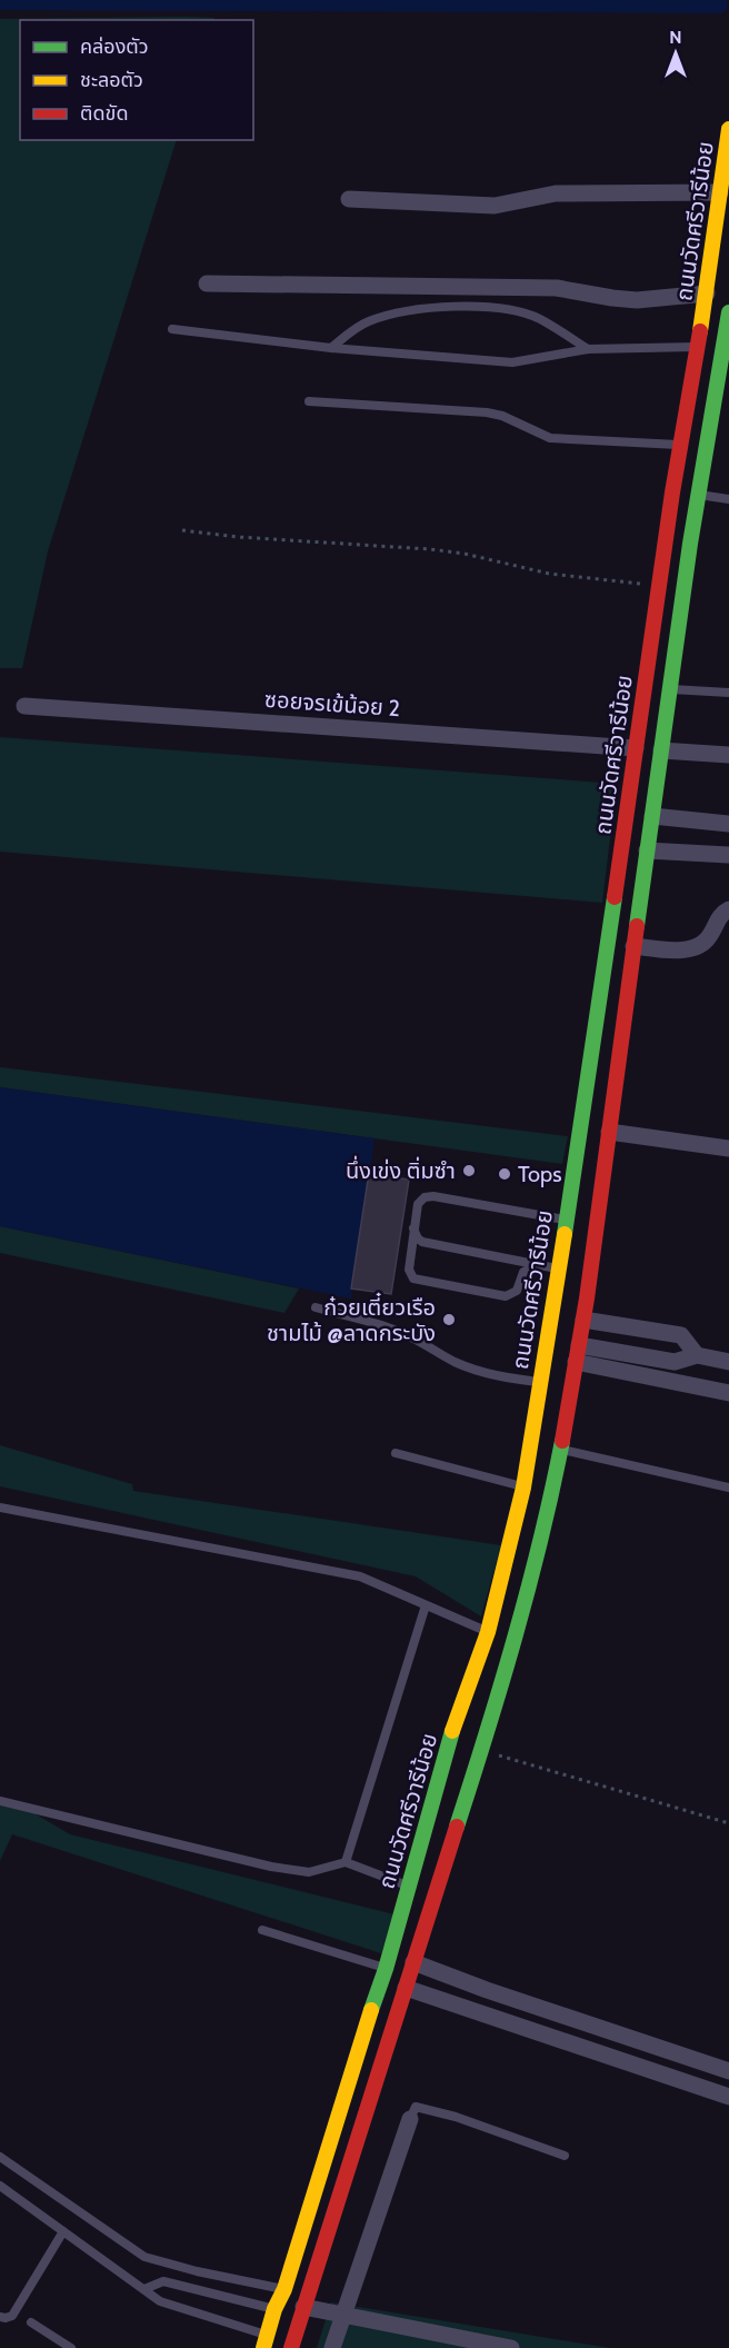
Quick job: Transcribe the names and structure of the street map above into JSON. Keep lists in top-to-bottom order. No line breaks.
{"streets":{"main road":["ถนนวัดศรีวารีน้อย"],"street":["ซอยจรเข้น้อย 2"]},"crossings":[["ถนนวัดศรีวารีน้อย","ซอยจรเข้น้อย 2"]],"places":["นึ่งเข่ง ติ่มซำ","Tops","ก๋วยเตี๋ยวเรือ ชามไม้ @ลาดกระบัง"],"legend":["คล่องตัว","ชะลอตัว","ติดขัด"],"north":"top"}
